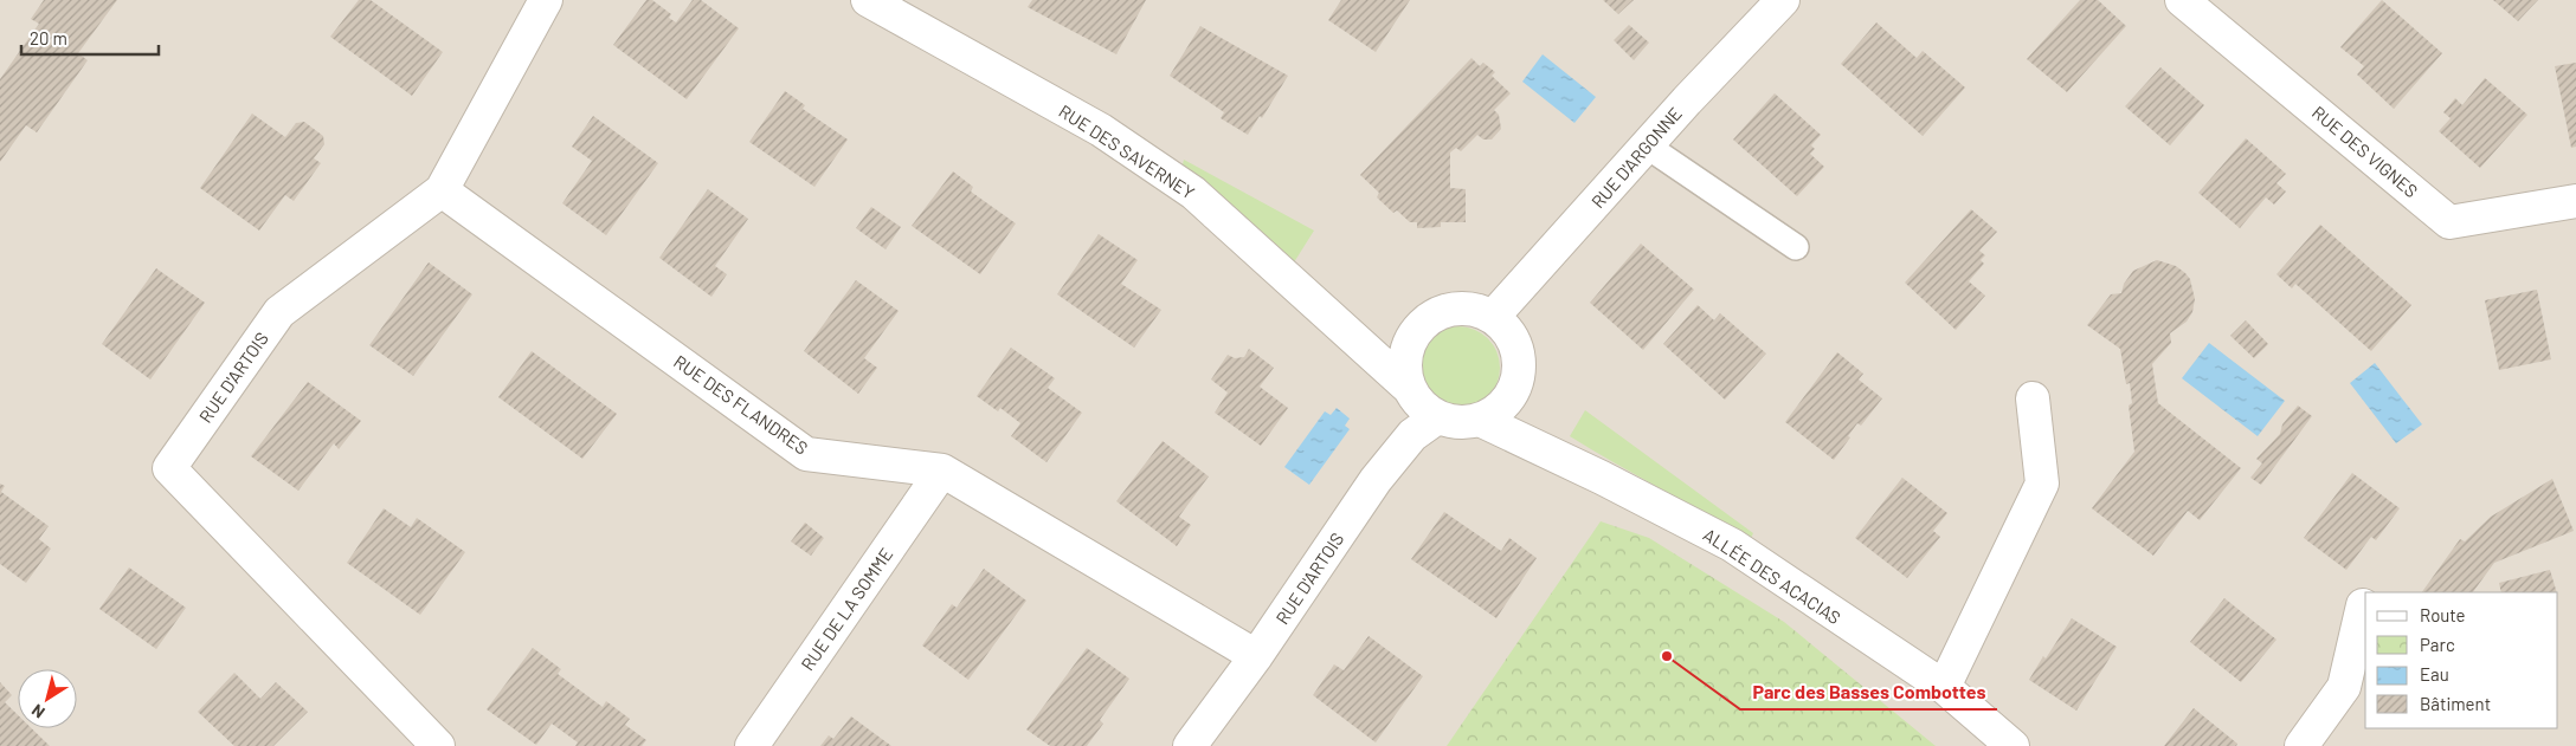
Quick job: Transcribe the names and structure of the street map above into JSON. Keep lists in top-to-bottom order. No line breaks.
{"streets":{"street":["RUE DES SAVERNEY","RUE DES VIGNES","RUE D'ARGONNE","RUE D'ARTOIS","RUE DES FLANDRES","ALLÉE DES ACACIAS","RUE DE LA SOMME"]},"crossings":[["RUE DES SAVERNEY","RUE D'ARGONNE"],["RUE DES SAVERNEY","RUE D'ARTOIS"],["RUE DES SAVERNEY","ALLÉE DES ACACIAS"],["RUE D'ARGONNE","RUE D'ARTOIS"],["RUE D'ARGONNE","ALLÉE DES ACACIAS"],["RUE D'ARTOIS","RUE DES FLANDRES"],["RUE D'ARTOIS","ALLÉE DES ACACIAS"],["RUE DES FLANDRES","RUE DE LA SOMME"]],"places":["Parc des Basses Combottes"],"legend":["Route","Parc","Eau","Bâtiment"],"scale_bar":"20 m","north":"bottom left"}
